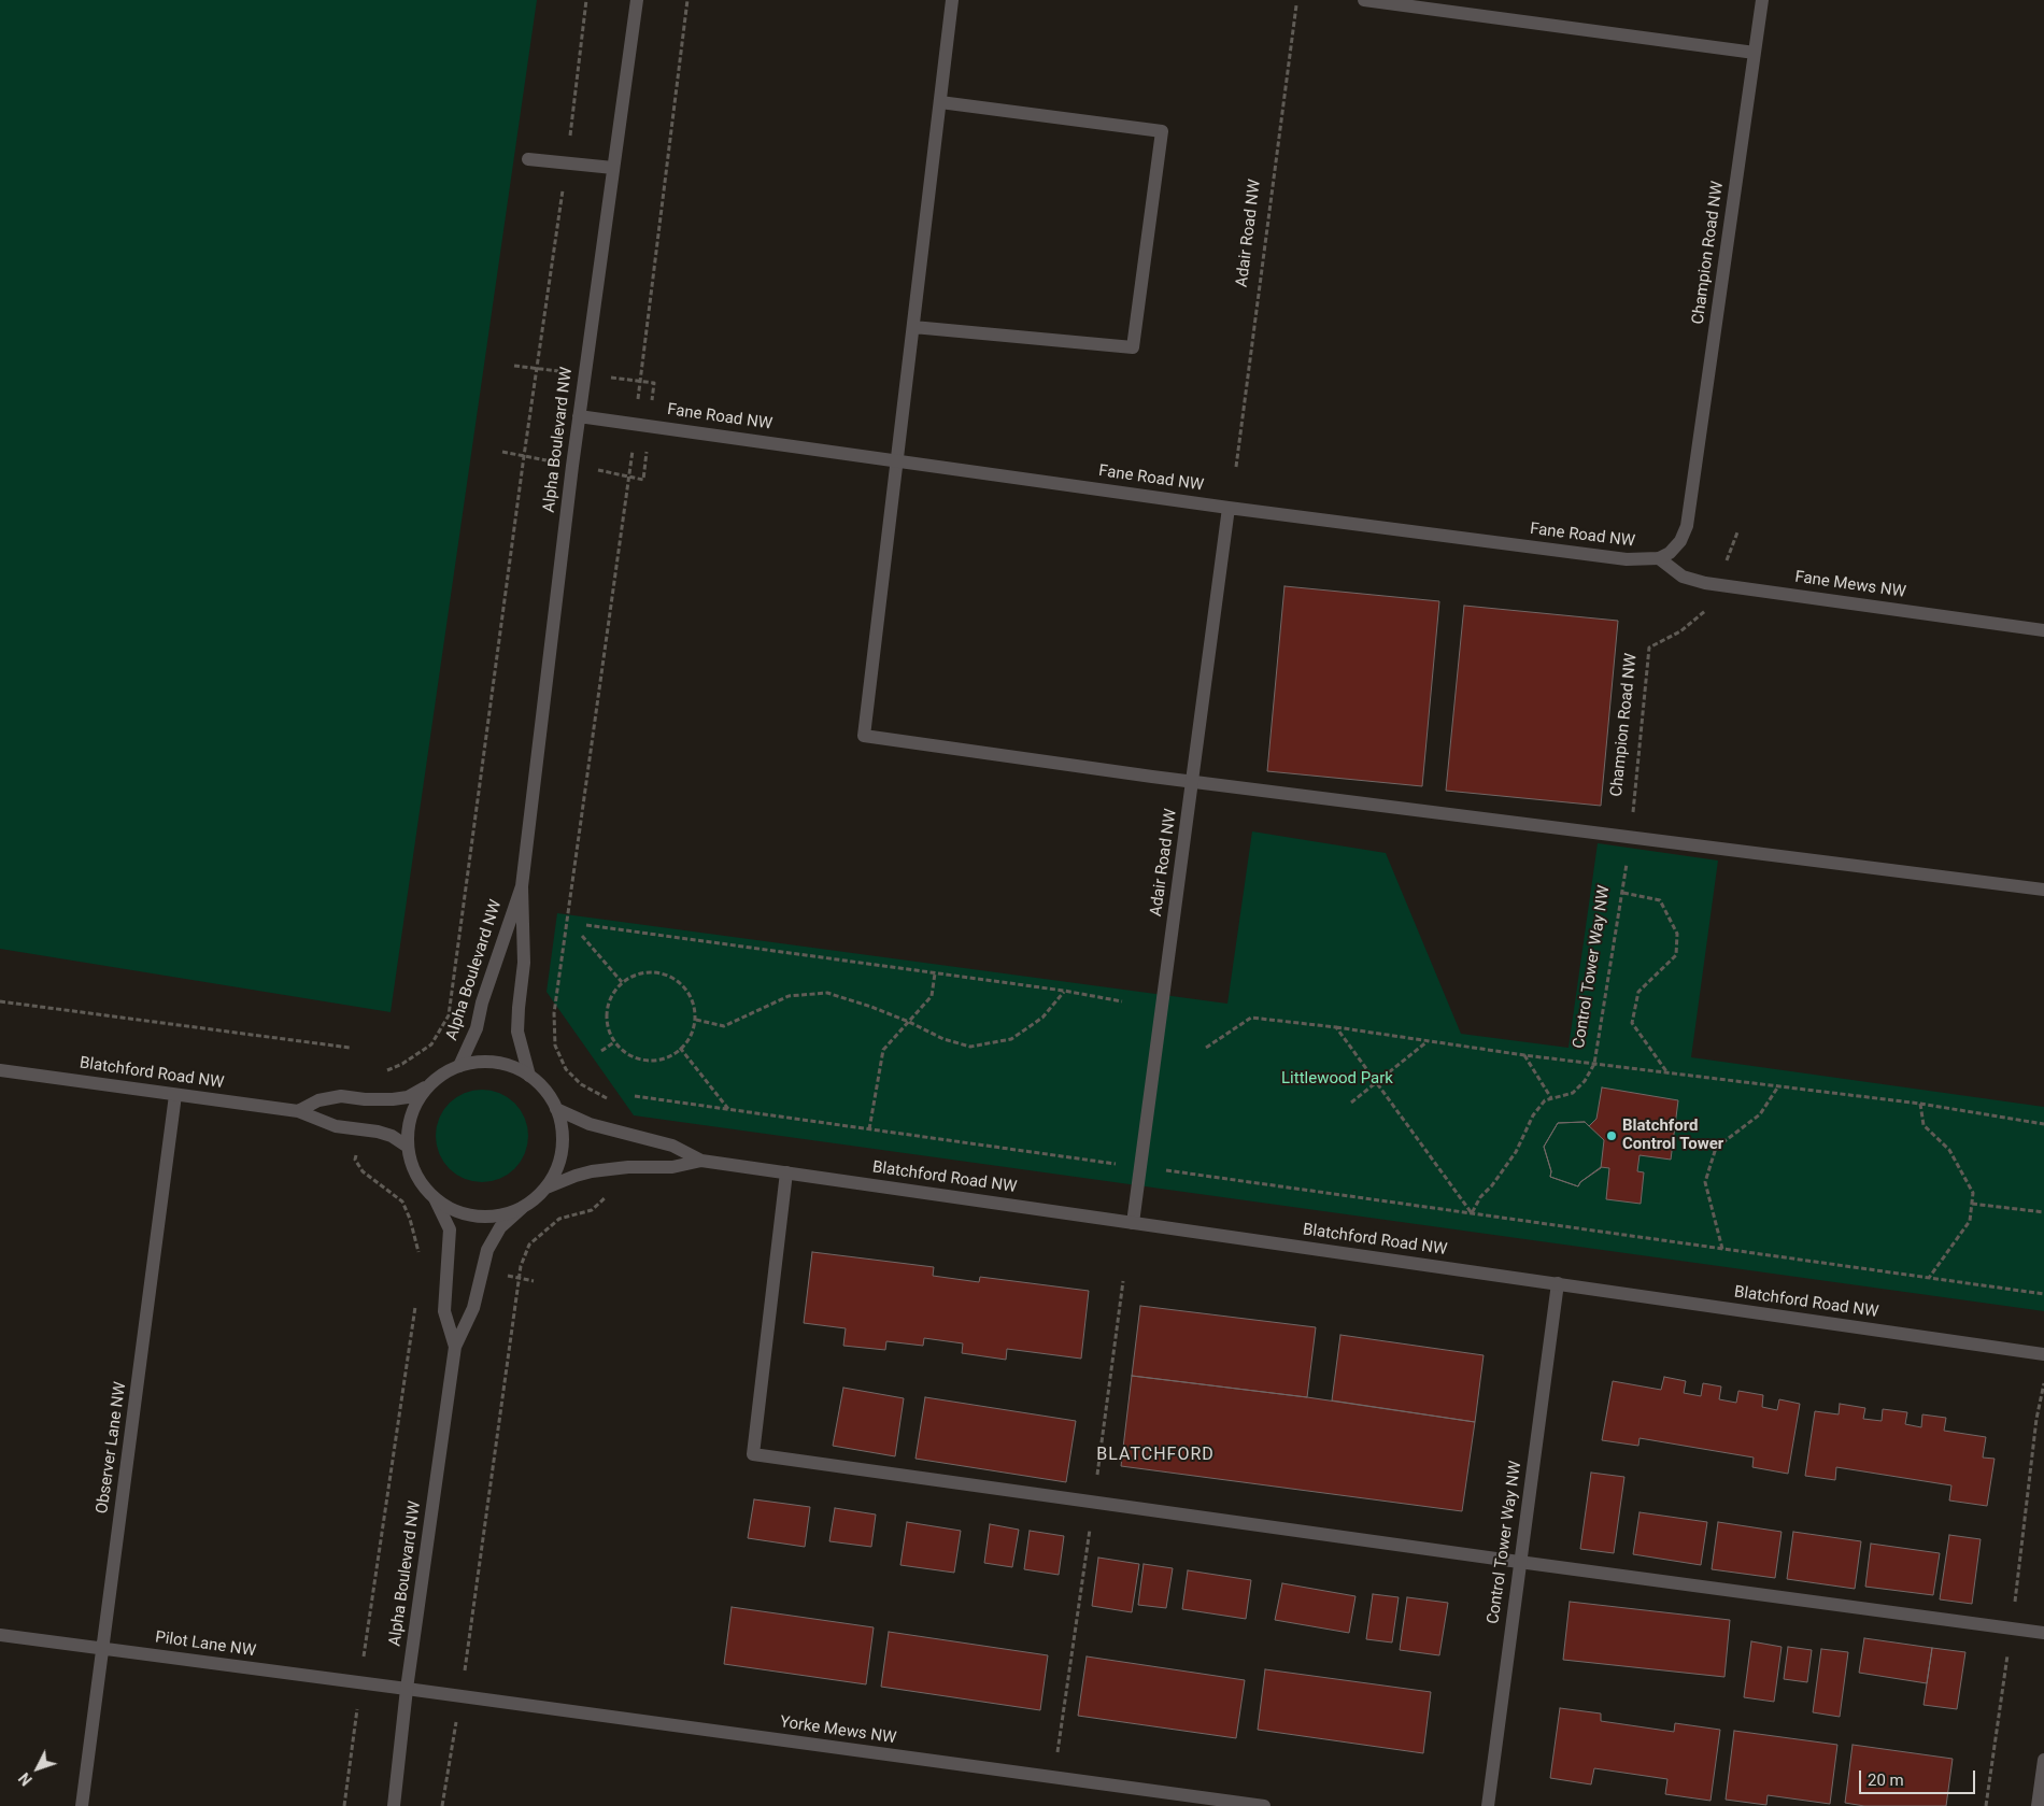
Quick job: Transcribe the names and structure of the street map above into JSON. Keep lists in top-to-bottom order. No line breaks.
{"streets":{"street":["Adair Road NW","Champion Road NW","Fane Road NW","Alpha Boulevard NW","Fane Mews NW","Control Tower Way NW","Blatchford Road NW","Observer Lane NW","Pilot Lane NW","Yorke Mews NW"]},"crossings":[["Adair Road NW","Fane Road NW"],["Adair Road NW","Blatchford Road NW"],["Champion Road NW","Fane Road NW"],["Champion Road NW","Fane Mews NW"],["Champion Road NW","Control Tower Way NW"],["Fane Road NW","Alpha Boulevard NW"],["Fane Road NW","Fane Mews NW"],["Alpha Boulevard NW","Blatchford Road NW"],["Alpha Boulevard NW","Pilot Lane NW"],["Alpha Boulevard NW","Yorke Mews NW"],["Control Tower Way NW","Blatchford Road NW"],["Blatchford Road NW","Observer Lane NW"],["Observer Lane NW","Pilot Lane NW"],["Pilot Lane NW","Yorke Mews NW"]],"districts":["BLATCHFORD"],"parks":["Littlewood Park"],"places":["Blatchford Control Tower"],"scale_bar":"20 m","north":"bottom left"}
